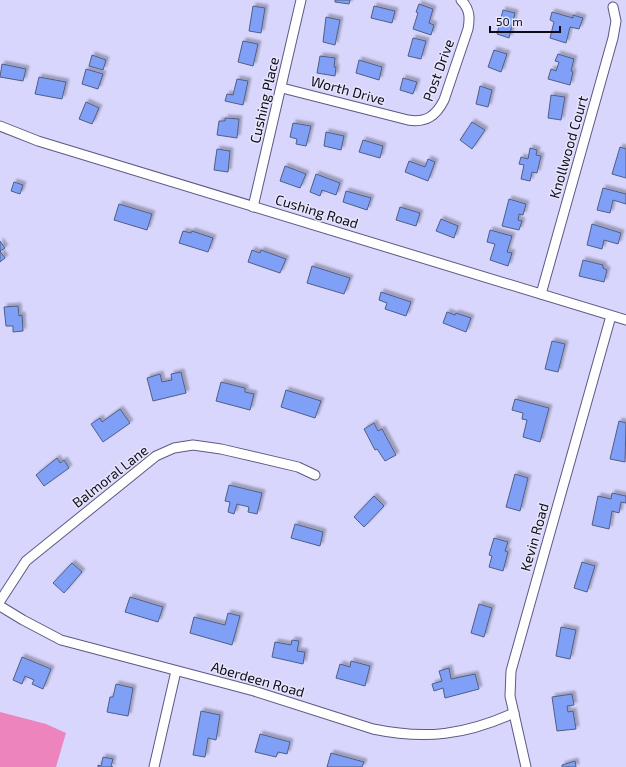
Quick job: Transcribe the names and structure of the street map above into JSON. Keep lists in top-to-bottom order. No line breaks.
{"streets":{"street":["Post Drive","Worth Drive","Cushing Place","Knollwood Court","Cushing Road","Balmoral Lane","Kevin Road","Aberdeen Road"]},"crossings":[["Post Drive","Worth Drive"],["Worth Drive","Cushing Place"],["Cushing Place","Cushing Road"],["Knollwood Court","Cushing Road"],["Cushing Road","Kevin Road"],["Kevin Road","Aberdeen Road"]],"scale_bar":"50 m"}
